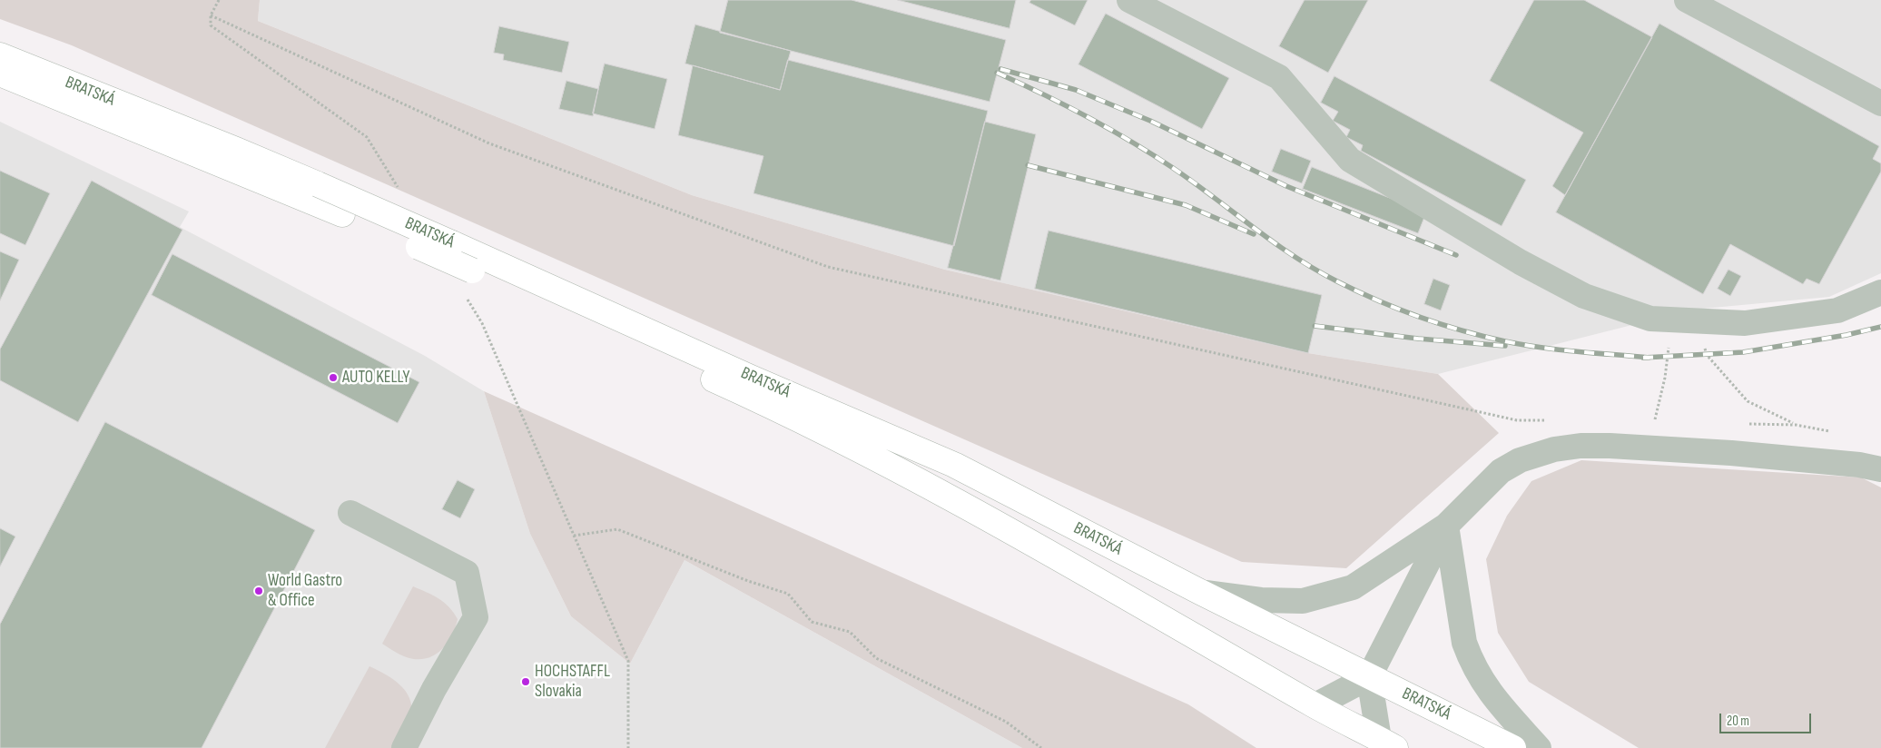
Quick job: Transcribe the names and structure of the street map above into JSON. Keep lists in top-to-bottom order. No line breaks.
{"streets":{"main road":["BRATSKÁ"]},"places":["AUTO KELLY","World Gastro & Office","HOCHSTAFFL Slovakia"],"scale_bar":"20 m"}
